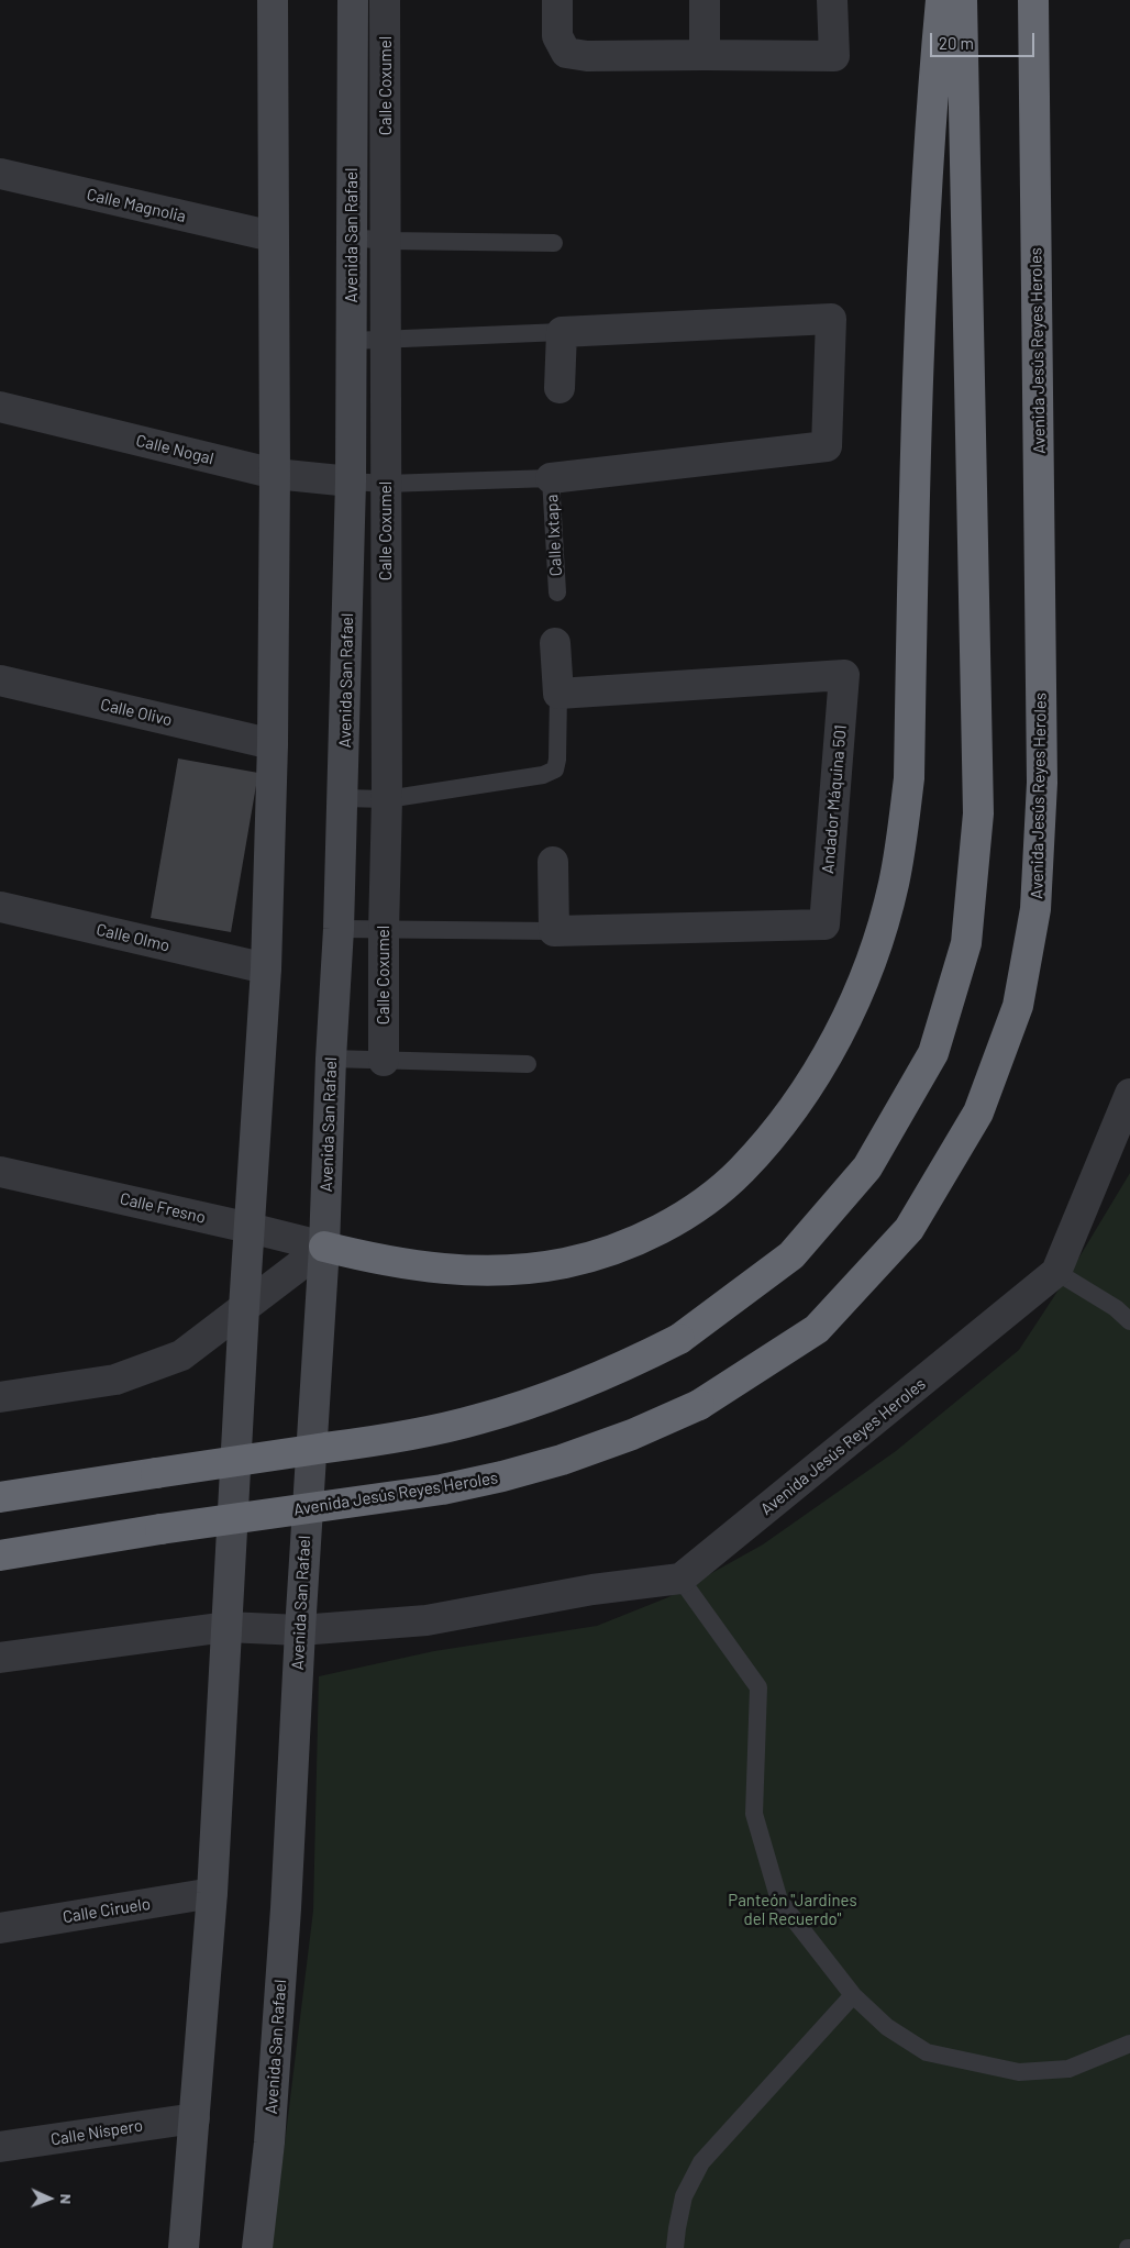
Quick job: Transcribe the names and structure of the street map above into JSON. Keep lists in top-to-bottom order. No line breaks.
{"streets":{"highway":["Avenida Jesús Reyes Heroles"],"main road":["Avenida San Rafael"],"street":["Calle Coxumel","Calle Magnolia","Calle Nogal","Calle Olivo","Andador Máquina 501","Calle Olmo","Calle Fresno","Calle Ciruelo","Calle Níspero"],"lane":["Calle Ixtapa"]},"crossings":[["Avenida San Rafael","Calle Nogal"],["Avenida San Rafael","Calle Fresno"]],"parks":["Panteón \"Jardines del Recuerdo\""],"scale_bar":"20 m","north":"right"}
